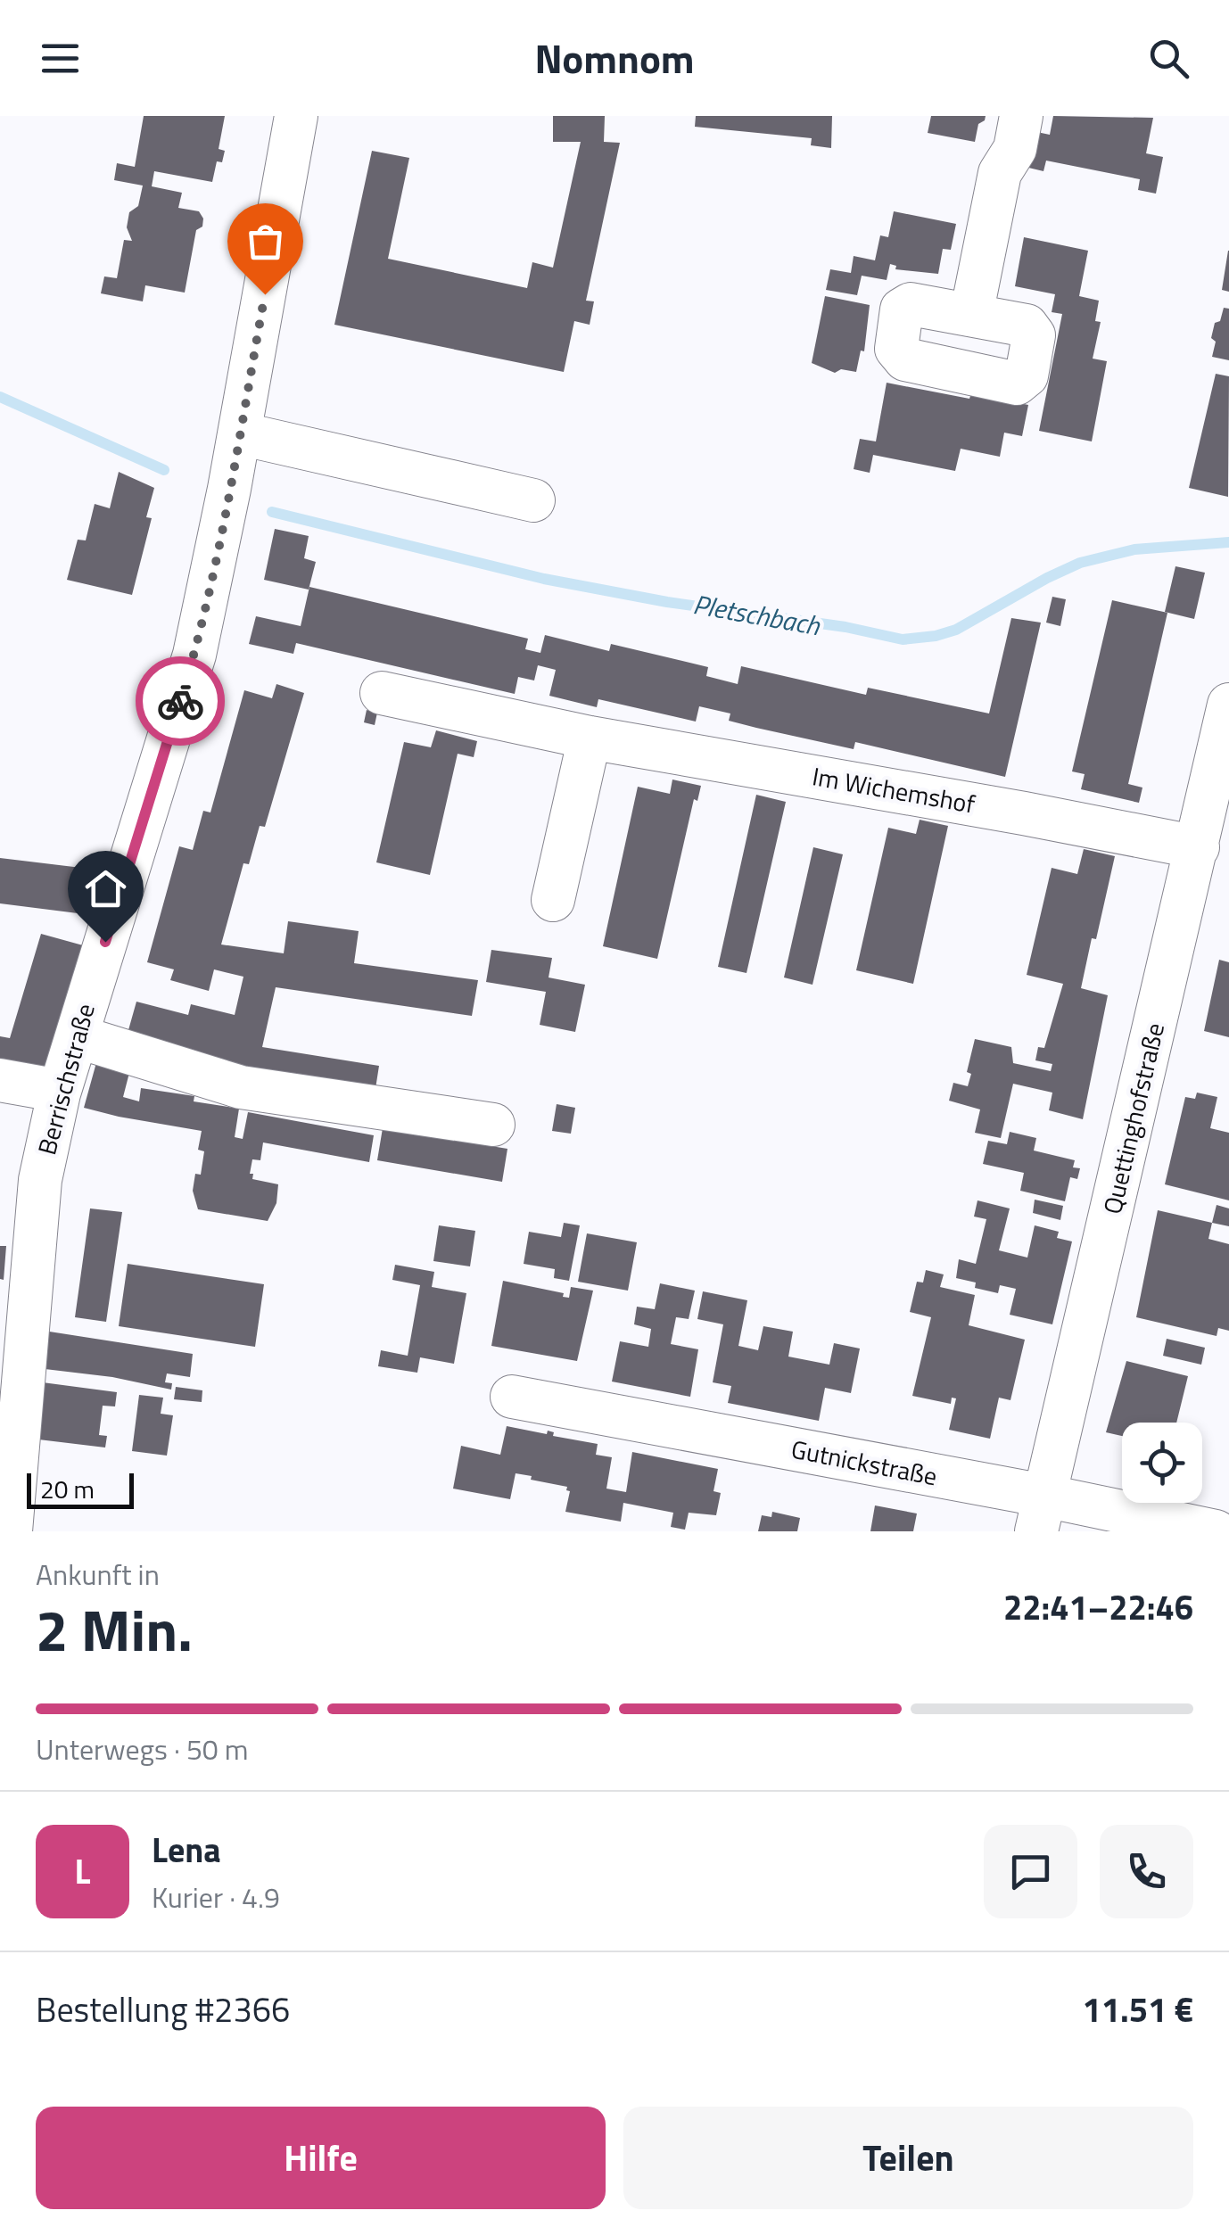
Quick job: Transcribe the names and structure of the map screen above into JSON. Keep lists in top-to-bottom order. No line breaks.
{"streets":{"street":["Im Wichemshof","Berrischstraße","Quettinghofstraße","Gutnickstraße"]},"crossings":[["Im Wichemshof","Quettinghofstraße"],["Quettinghofstraße","Gutnickstraße"]],"water":["Pletschbach"],"scale_bar":"20 m","page":{"header":"Nomnom","scale":"20 m","heading":["2 Min.","Ankunft in","22:41–22:46"],"panel":["Lena","Kurier · 4.9","Bestellung #2366","11.51 €"],"bar":"Unterwegs · 50 m","round":"L","buttons":["Hilfe","Teilen"]}}
